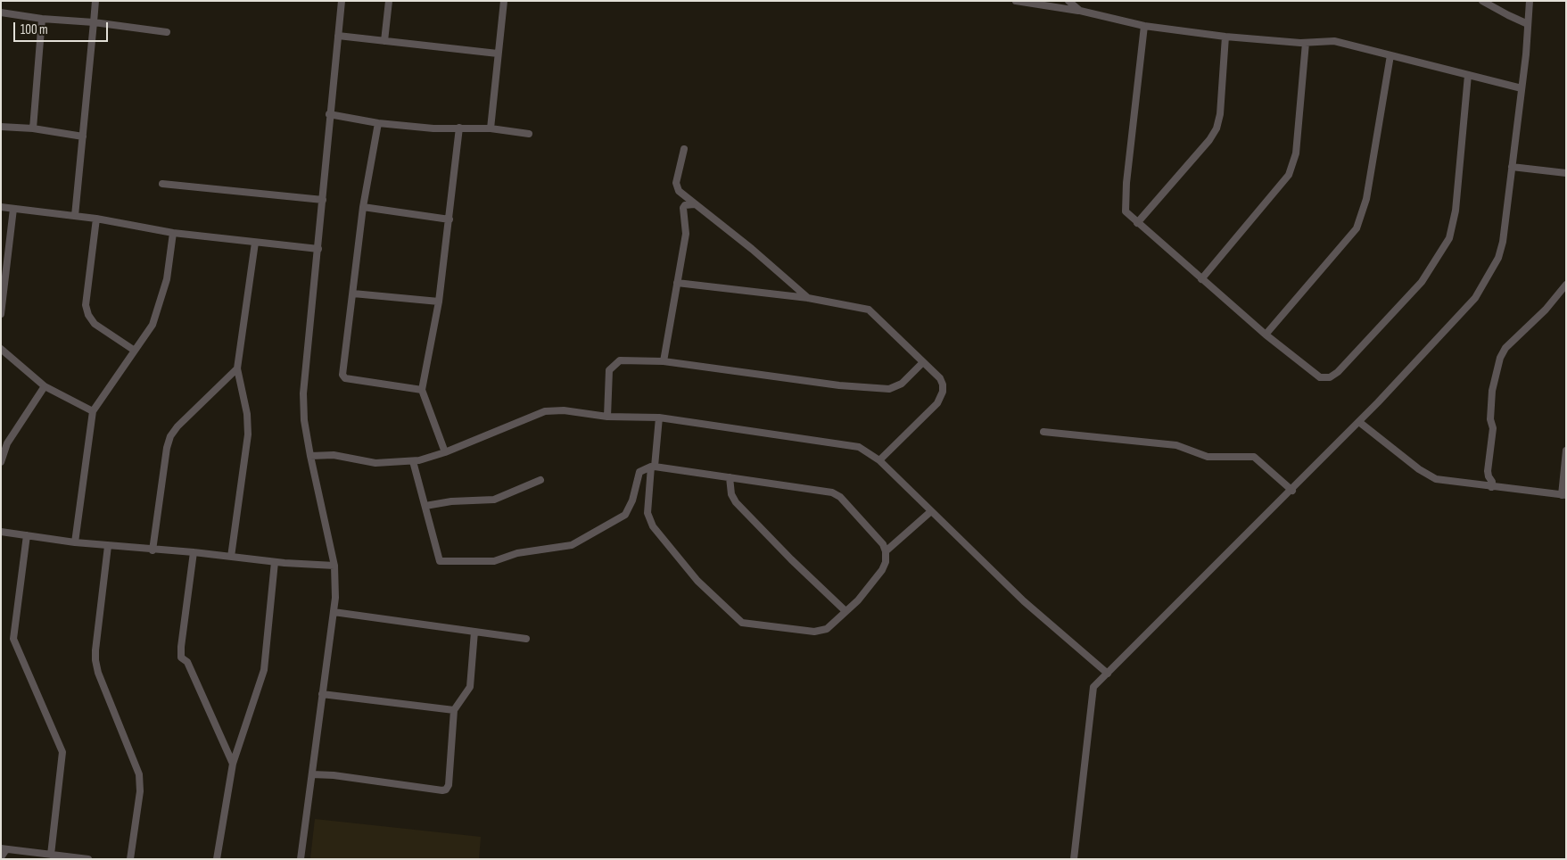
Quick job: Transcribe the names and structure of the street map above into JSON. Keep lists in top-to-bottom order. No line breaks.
{"scale_bar":"100 m"}
